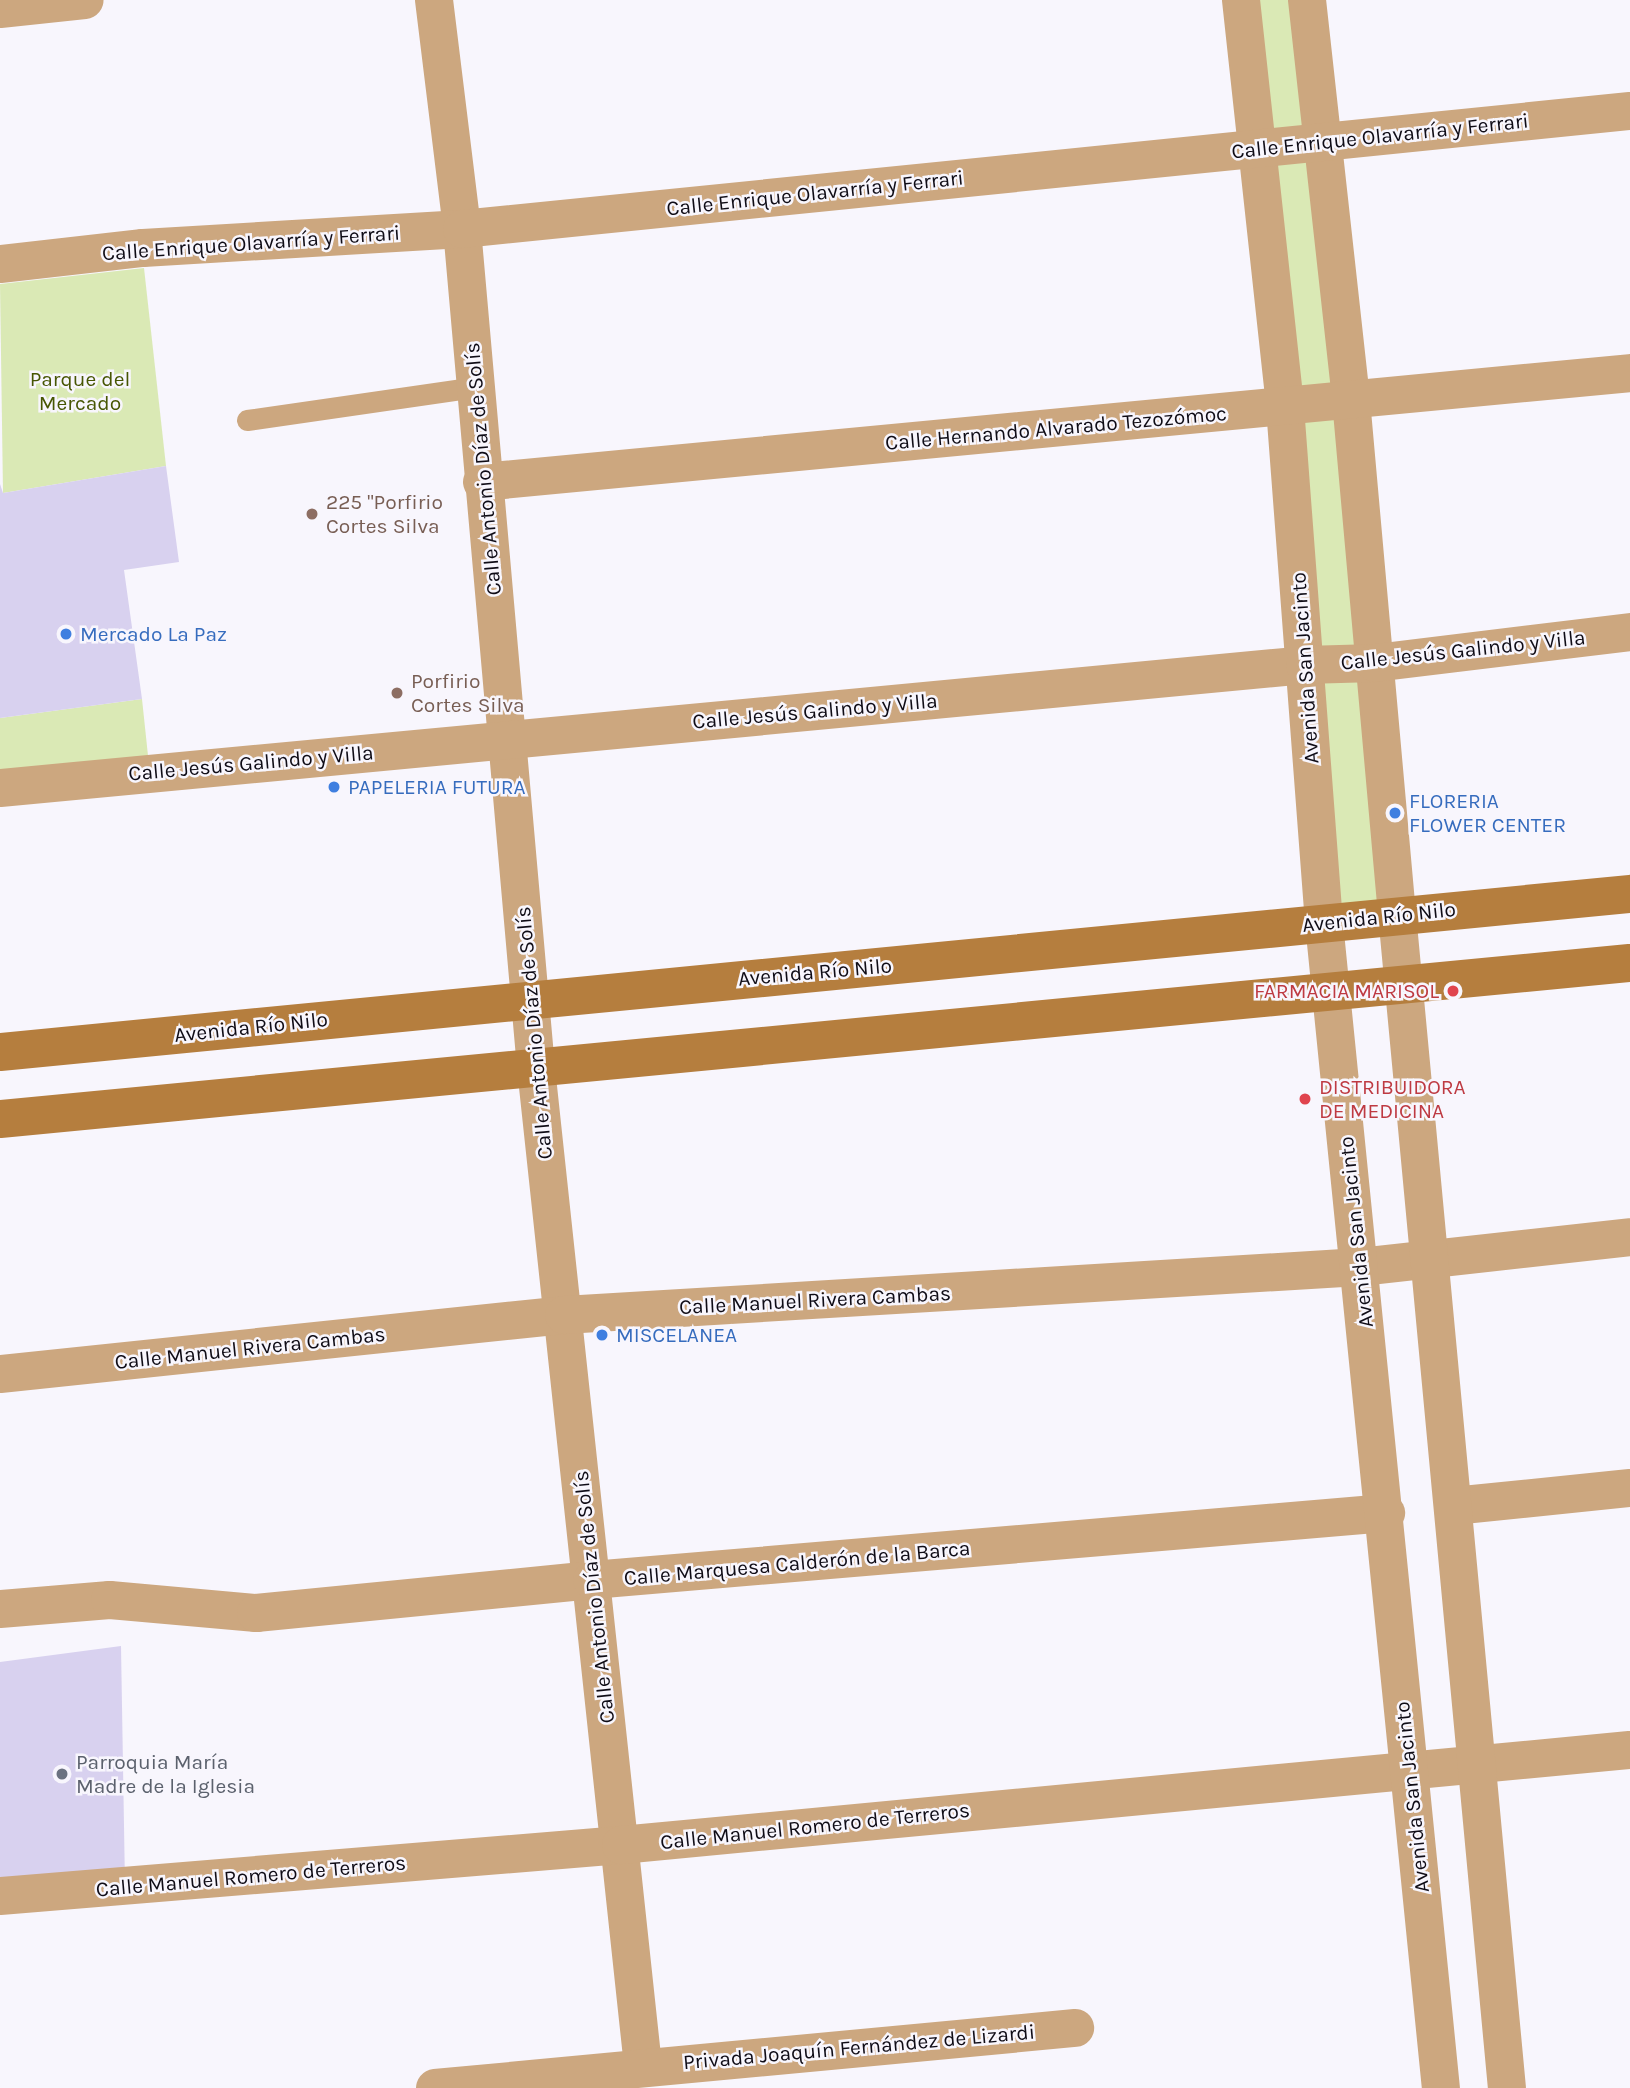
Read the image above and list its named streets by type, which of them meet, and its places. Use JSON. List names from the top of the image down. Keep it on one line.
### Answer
{"streets":{"main road":["Avenida Río Nilo"],"street":["Calle Enrique Olavarría y Ferrari","Calle Hernando Alvarado Tezozómoc","Calle Antonio Díaz de Solís","Calle Jesús Galindo y Villa","Avenida San Jacinto","Calle Manuel Rivera Cambas","Calle Marquesa Calderón de la Barca","Calle Manuel Romero de Terreros","Privada Joaquín Fernández de Lizardi"]},"crossings":[["Calle Enrique Olavarría y Ferrari","Calle Antonio Díaz de Solís"],["Calle Enrique Olavarría y Ferrari","Avenida San Jacinto"],["Calle Hernando Alvarado Tezozómoc","Calle Antonio Díaz de Solís"],["Calle Hernando Alvarado Tezozómoc","Avenida San Jacinto"],["Calle Antonio Díaz de Solís","Calle Jesús Galindo y Villa"],["Calle Antonio Díaz de Solís","Avenida Río Nilo"],["Calle Antonio Díaz de Solís","Calle Manuel Rivera Cambas"],["Calle Antonio Díaz de Solís","Calle Marquesa Calderón de la Barca"],["Calle Antonio Díaz de Solís","Calle Manuel Romero de Terreros"],["Calle Antonio Díaz de Solís","Privada Joaquín Fernández de Lizardi"],["Calle Jesús Galindo y Villa","Avenida San Jacinto"],["Avenida San Jacinto","Avenida Río Nilo"],["Avenida San Jacinto","Calle Manuel Rivera Cambas"],["Avenida San Jacinto","Calle Marquesa Calderón de la Barca"],["Avenida San Jacinto","Calle Manuel Romero de Terreros"]],"parks":["Parque del Mercado"],"places":["225 \"Porfirio Cortes Silva","Mercado La Paz","Porfirio Cortes Silva","PAPELERIA FUTURA","FLORERIA FLOWER CENTER","FARMACIA MARISOL","DISTRIBUIDORA DE MEDICINA","MISCELANEA","Parroquia María Madre de la Iglesia"]}
